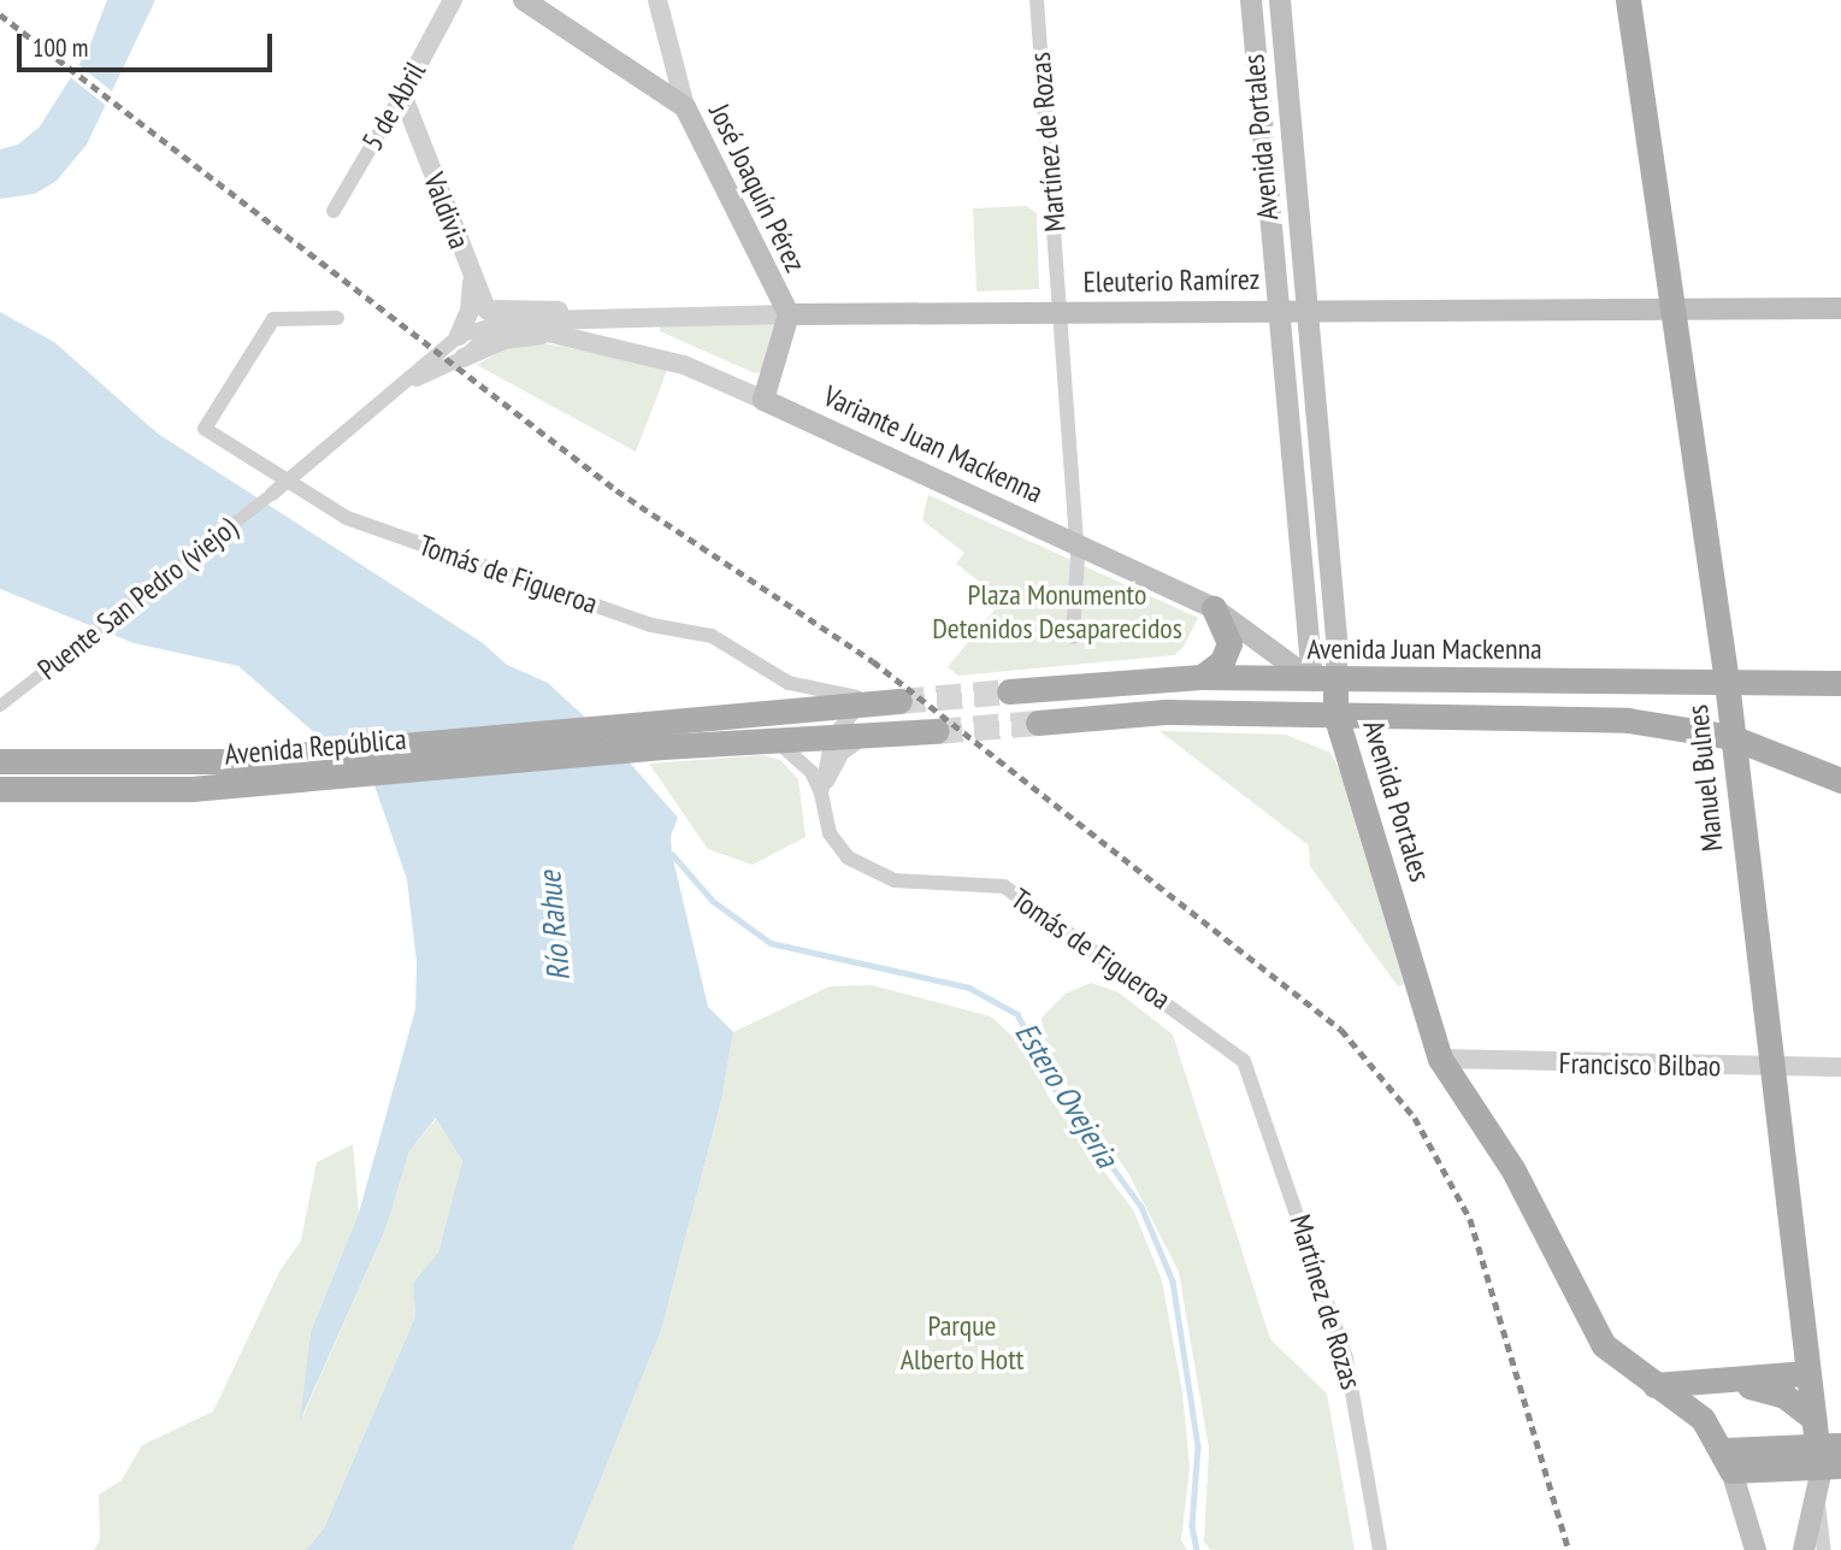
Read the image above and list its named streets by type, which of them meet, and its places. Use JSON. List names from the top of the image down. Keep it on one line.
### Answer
{"streets":{"main road":["Avenida Portales","José Joaquín Pérez","Eleuterio Ramírez","Variante Juan Mackenna","Avenida Juan Mackenna","Avenida República","Manuel Bulnes"],"street":["5 de Abril","Martínez de Rozas","Valdivia","Tomás de Figueroa","Puente San Pedro (viejo)","Francisco Bilbao"]},"crossings":[["5 de Abril","Valdivia"],["Avenida Portales","Eleuterio Ramírez"],["Avenida Portales","Variante Juan Mackenna"],["Avenida Portales","Avenida Juan Mackenna"],["Avenida Portales","Francisco Bilbao"],["Martínez de Rozas","Eleuterio Ramírez"],["Martínez de Rozas","Variante Juan Mackenna"],["Martínez de Rozas","Tomás de Figueroa"],["José Joaquín Pérez","Eleuterio Ramírez"],["José Joaquín Pérez","Variante Juan Mackenna"],["Valdivia","Eleuterio Ramírez"],["Valdivia","Variante Juan Mackenna"],["Eleuterio Ramírez","Variante Juan Mackenna"],["Eleuterio Ramírez","Tomás de Figueroa"],["Eleuterio Ramírez","Puente San Pedro (viejo)"],["Eleuterio Ramírez","Manuel Bulnes"],["Variante Juan Mackenna","Avenida Juan Mackenna"],["Tomás de Figueroa","Avenida República"],["Avenida Juan Mackenna","Manuel Bulnes"],["Manuel Bulnes","Francisco Bilbao"]],"water":["Río Rahue","Estero Ovejeria"],"parks":["Plaza Monumento Detenidos Desaparecidos","Parque Alberto Hott"],"scale_bar":"100 m"}
